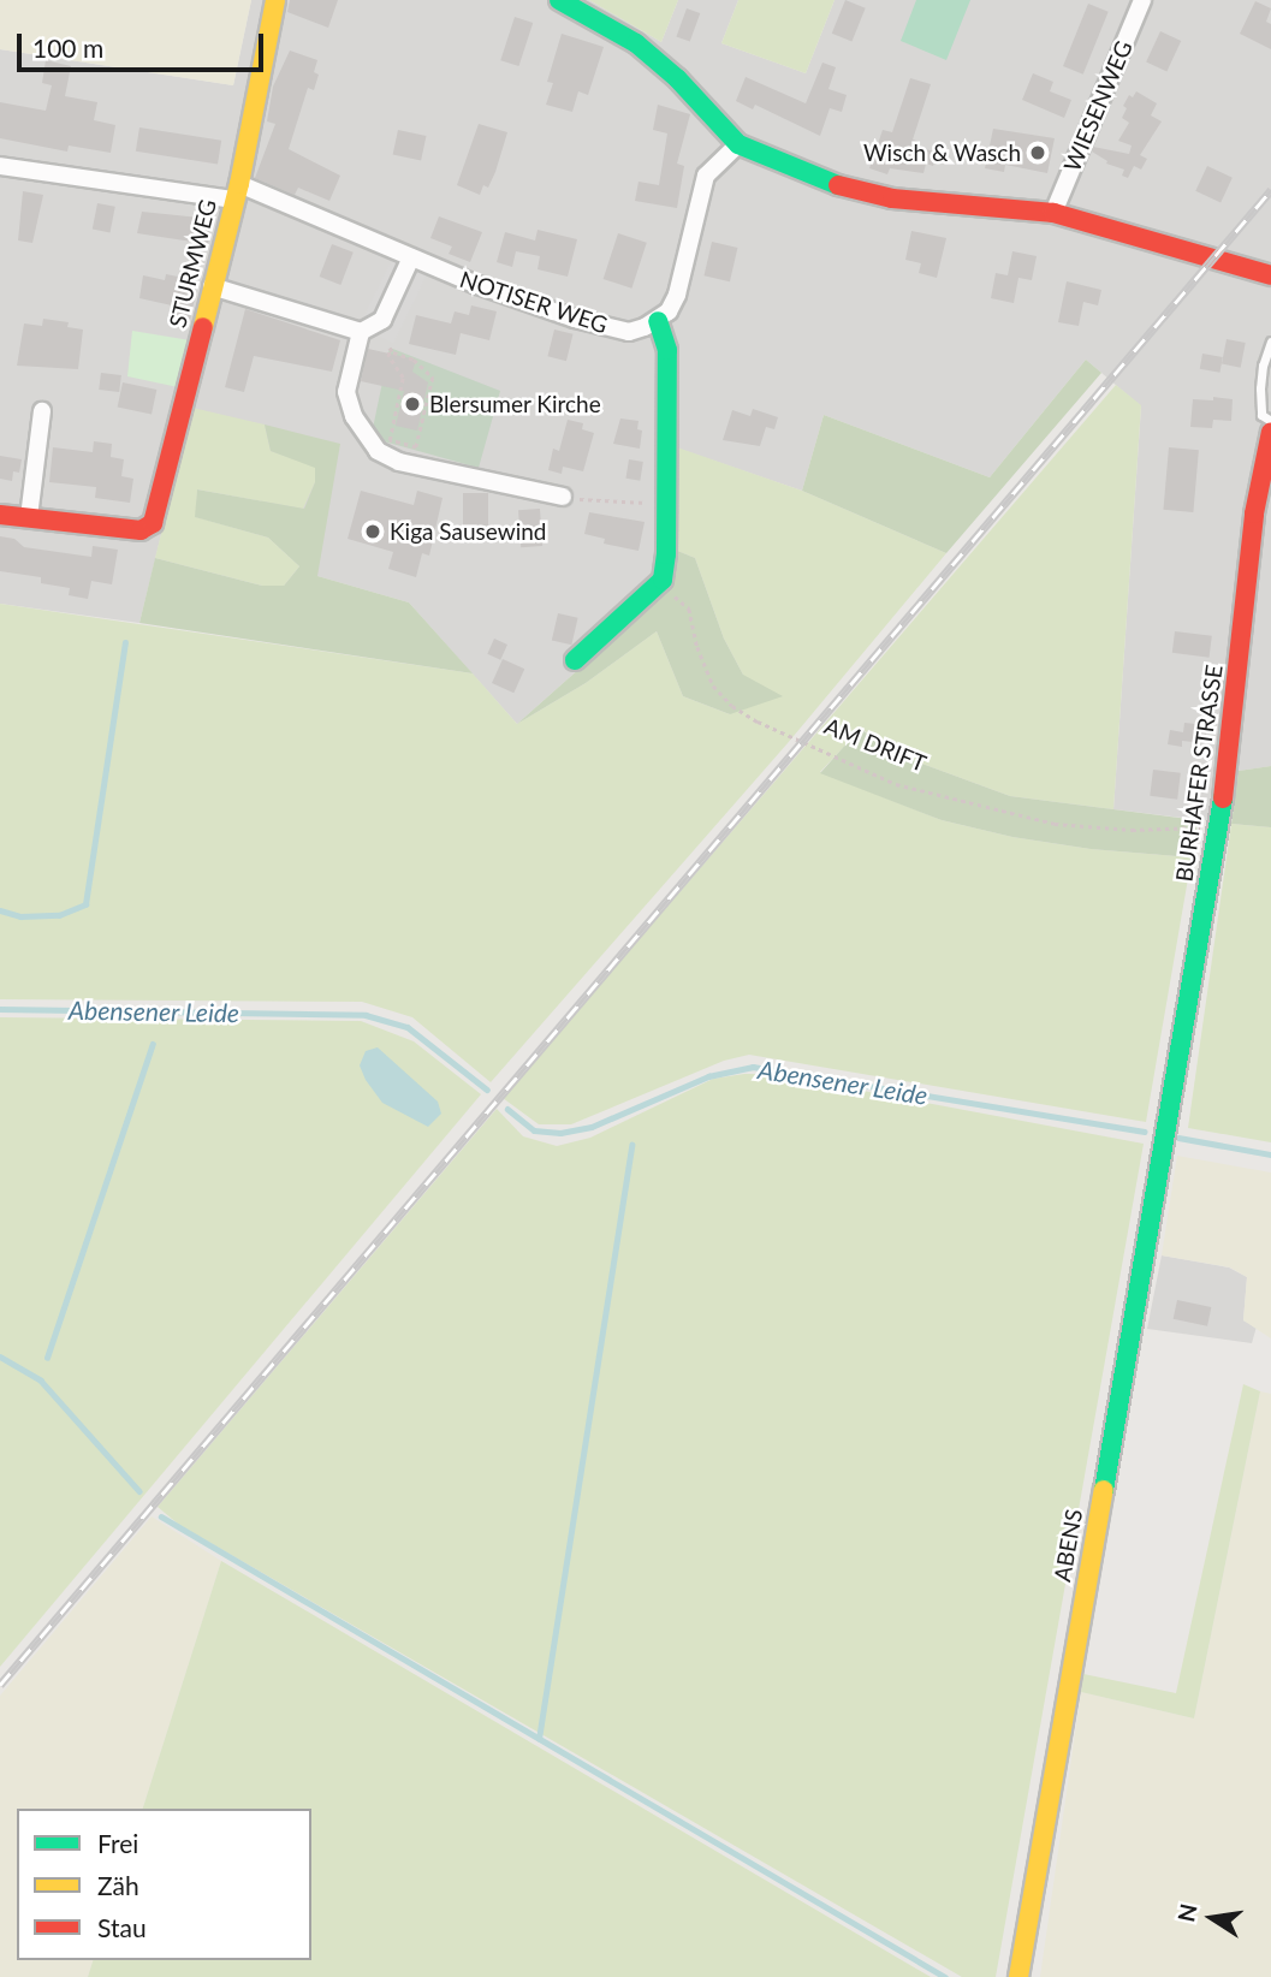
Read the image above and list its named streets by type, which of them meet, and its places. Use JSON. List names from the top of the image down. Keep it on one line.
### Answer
{"streets":{"street":["WIESENWEG","STURMWEG","NOTISER WEG","BURHAFER STRASSE","ABENS"],"path":["AM DRIFT"]},"crossings":[["STURMWEG","NOTISER WEG"],["BURHAFER STRASSE","ABENS"]],"water":["Abensener Leide"],"places":["Wisch & Wasch","Blersumer Kirche","Kiga Sausewind"],"legend":["Frei","Zäh","Stau"],"scale_bar":"100 m","north":"left"}
